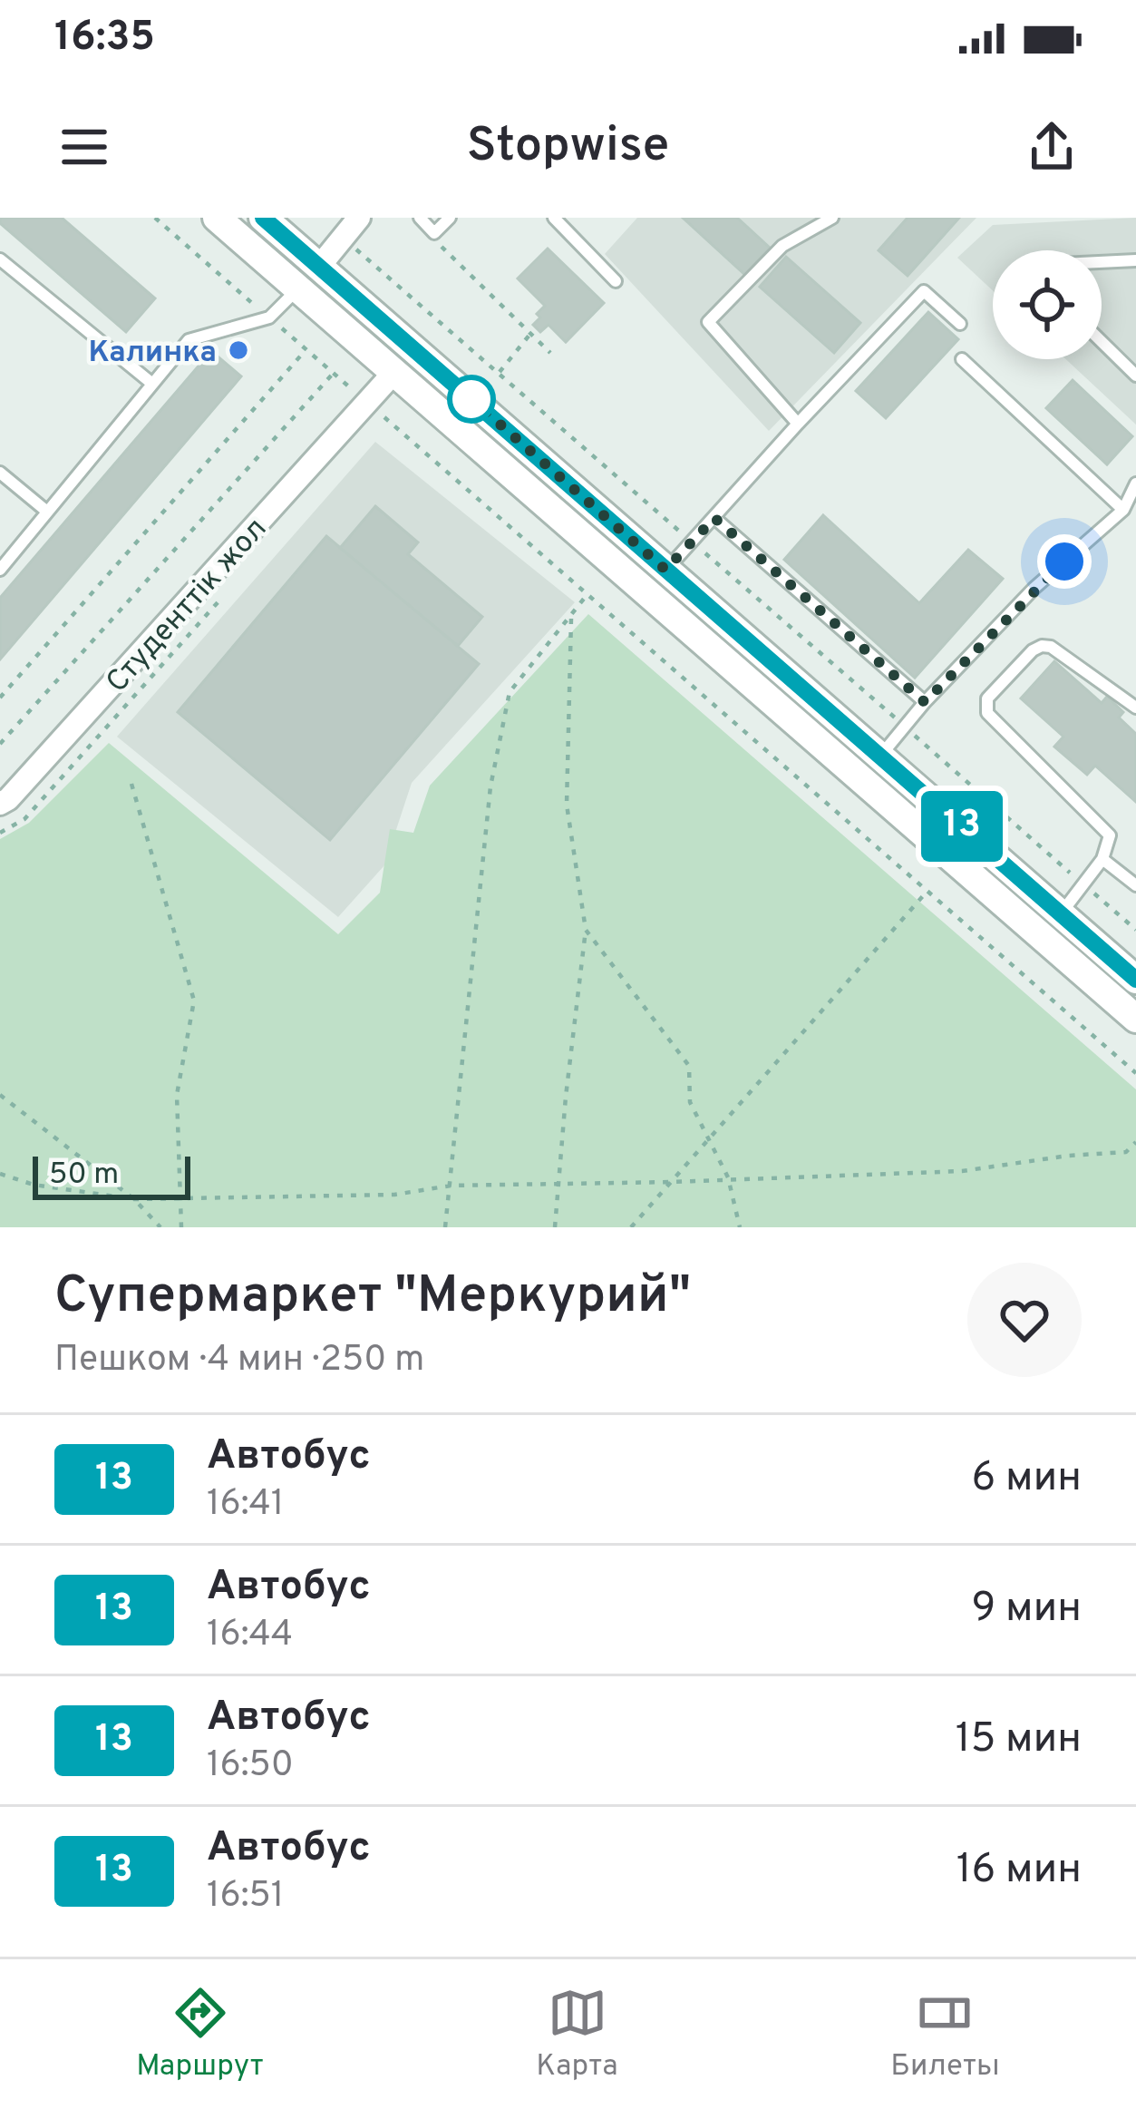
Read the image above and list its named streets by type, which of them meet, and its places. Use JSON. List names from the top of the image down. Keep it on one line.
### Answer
{"streets":{"street":["Студенттік жол"]},"places":["Калинка"],"lines":["bus line 13"],"scale_bar":"50 m","page":{"status":"16:35","header":"Stopwise","on_map":"13","scale":"50 m","heading":["Супермаркет \"Меркурий\"","Пешком · 4 мин · 250 m"],"list":[{"mark":"13","name":"Автобус","note":"16:41","value":"6 мин"},{"mark":"13","name":"Автобус","note":"16:44","value":"9 мин"},{"mark":"13","name":"Автобус","note":"16:50","value":"15 мин"},{"mark":"13","name":"Автобус","note":"16:51","value":"16 мин"}],"tabs":["Маршрут","Карта","Билеты"]}}
